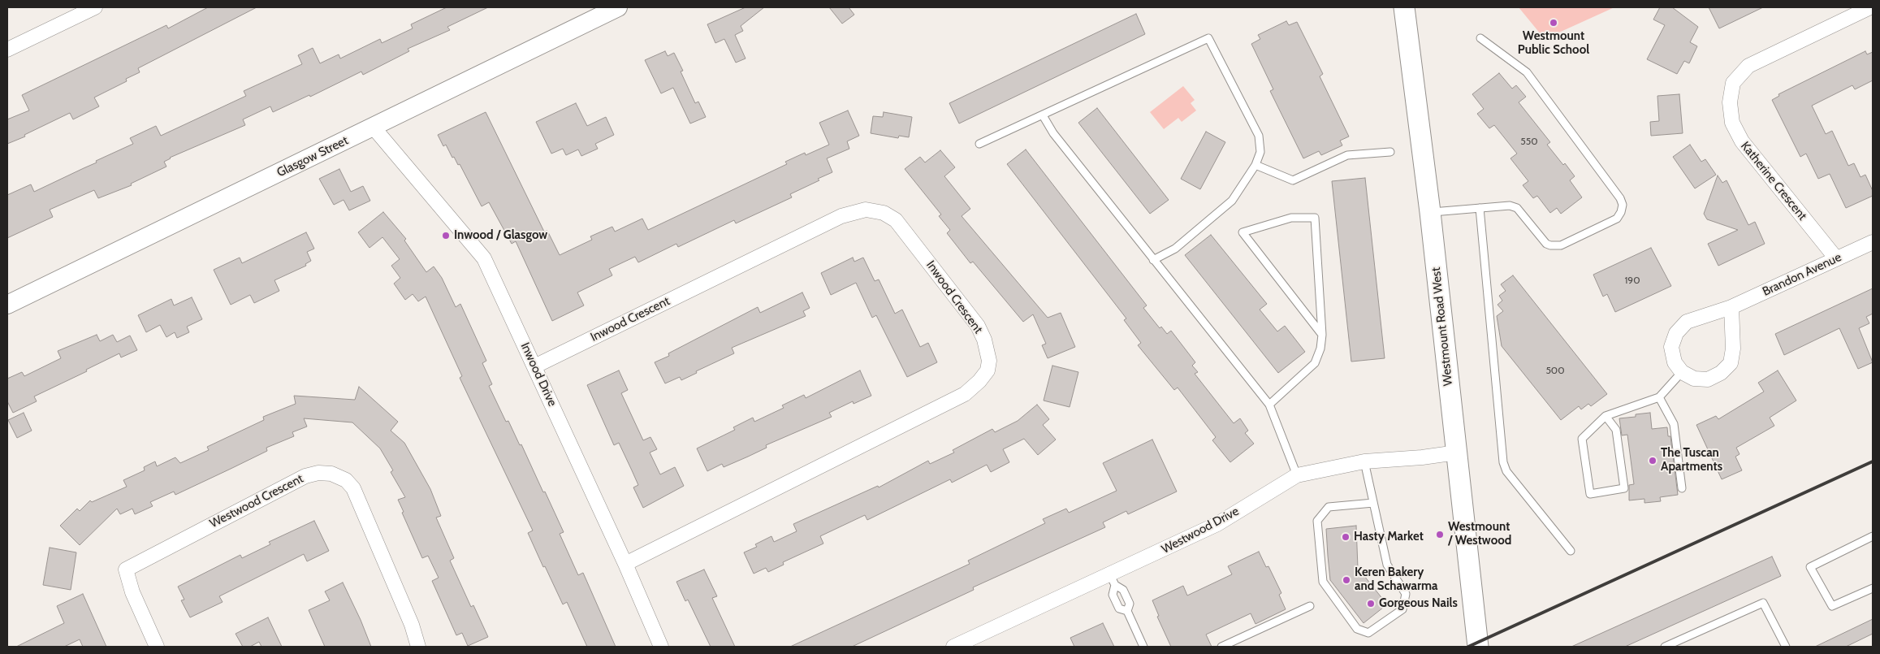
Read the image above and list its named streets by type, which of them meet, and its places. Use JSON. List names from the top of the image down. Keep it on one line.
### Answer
{"streets":{"main road":["Westmount Road West"],"street":["Glasgow Street","Katherine Crescent","Brandon Avenue","Inwood Crescent","Inwood Drive","Westwood Crescent","Westwood Drive"]},"crossings":[["Glasgow Street","Inwood Drive"],["Katherine Crescent","Brandon Avenue"],["Inwood Crescent","Inwood Drive"],["Westmount Road West","Westwood Drive"]],"places":["Westmount Public School","Inwood / Glasgow","The Tuscan Apartments","Westmount / Westwood","Hasty Market","Keren Bakery and Schawarma","Gorgeous Nails"],"house_numbers":["550","190","500"]}
